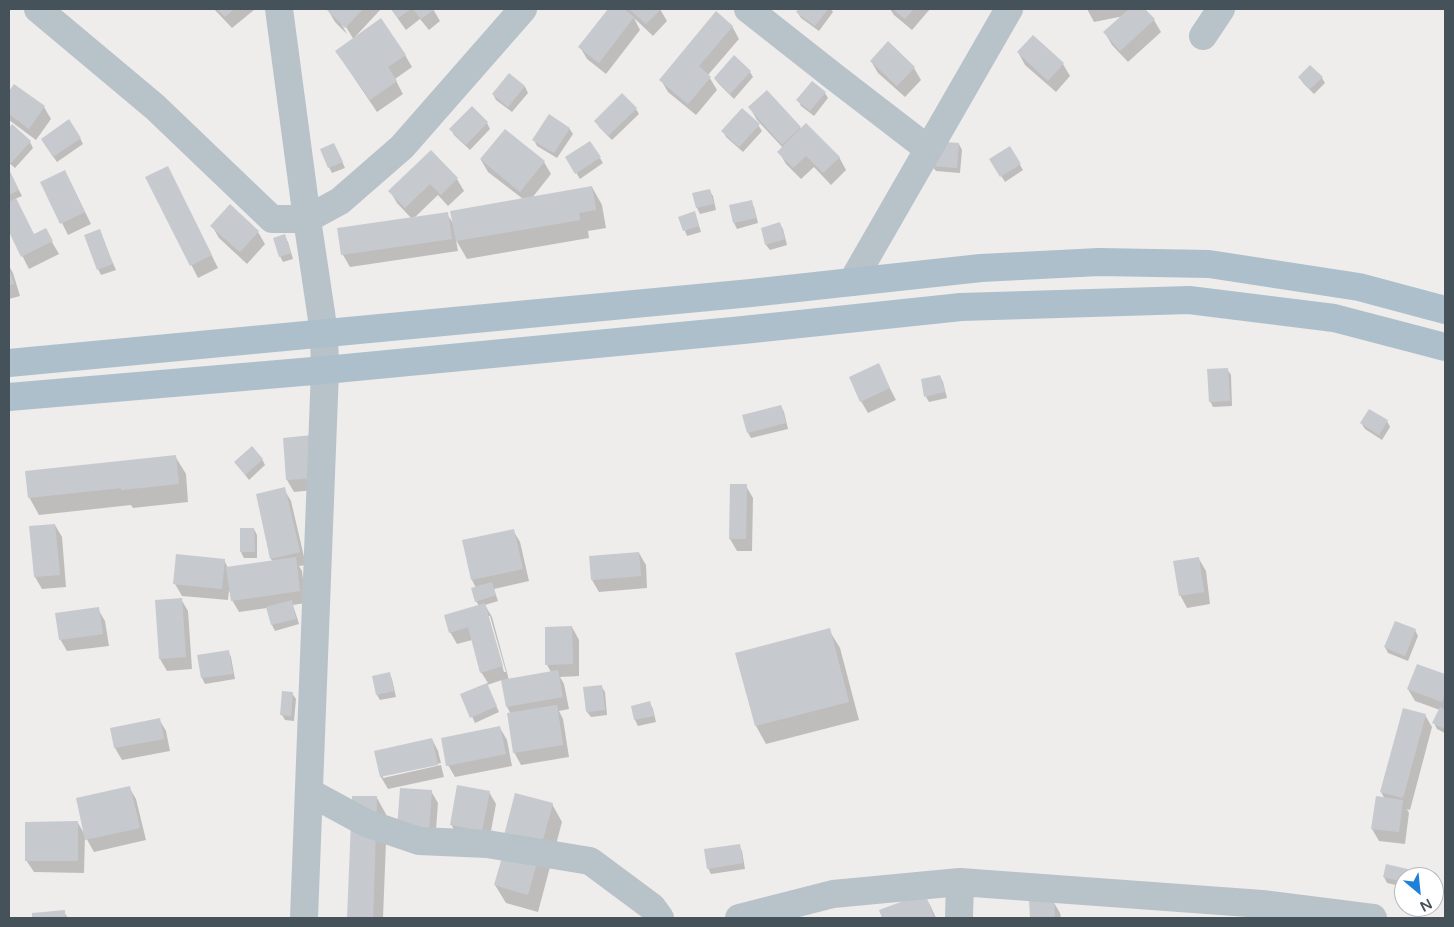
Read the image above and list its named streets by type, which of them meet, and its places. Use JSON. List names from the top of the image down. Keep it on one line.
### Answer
{"north":"bottom right"}
